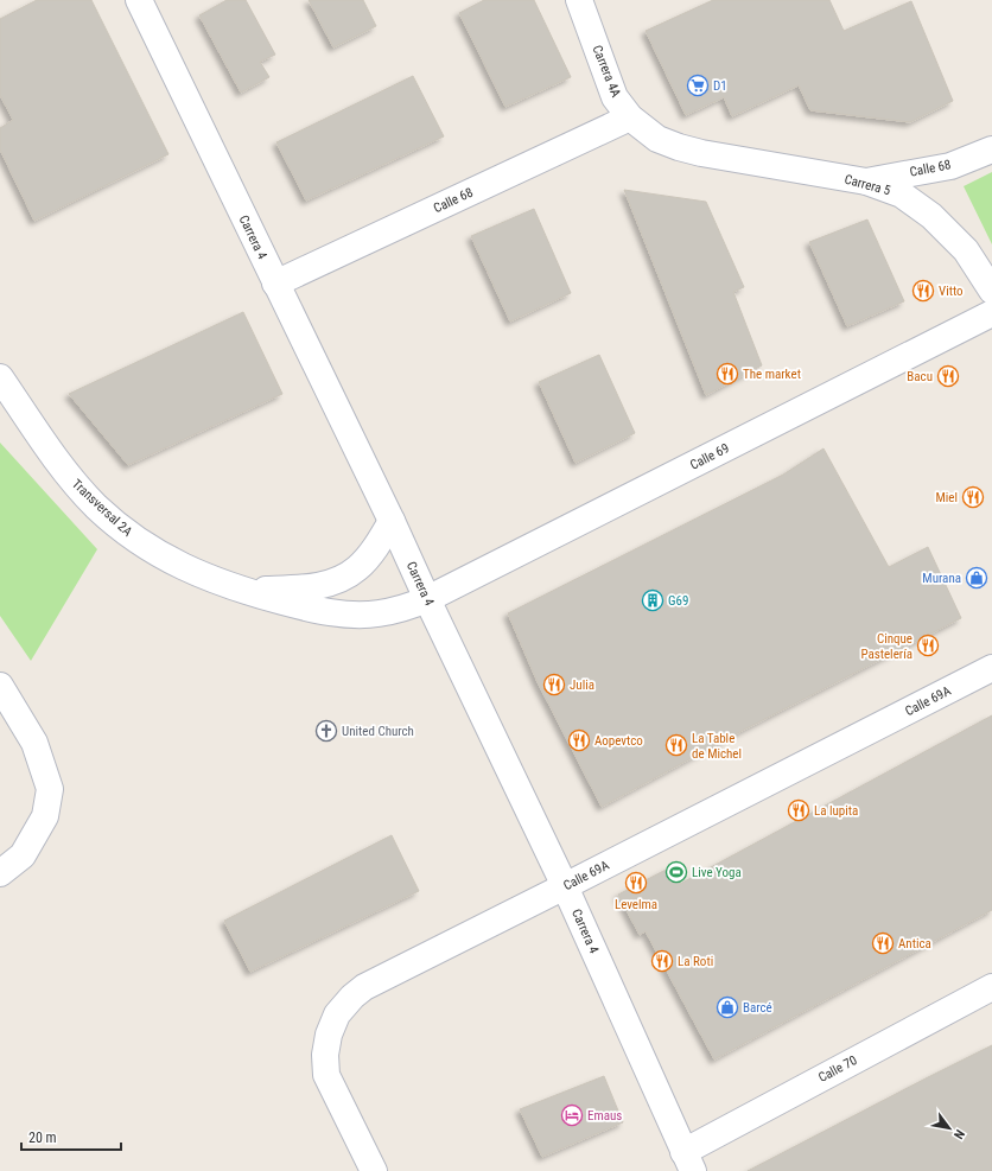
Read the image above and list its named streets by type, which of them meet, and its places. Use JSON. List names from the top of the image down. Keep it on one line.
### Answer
{"streets":{"street":["Carrera 4A","Calle 68","Carrera 5","Carrera 4","Calle 69","Transversal 2A","Calle 69A","Calle 70"]},"crossings":[["Carrera 4A","Calle 68"],["Carrera 4A","Carrera 5"],["Calle 68","Carrera 5"],["Calle 68","Carrera 4"],["Carrera 4","Calle 69"],["Carrera 4","Transversal 2A"],["Carrera 4","Calle 69A"],["Carrera 4","Calle 70"],["Calle 69","Transversal 2A"]],"places":{"supermarket":["D1"],"restaurant":["Vitto","The market","Bacu","Miel","Cinque Pastelería","Julia","Aopevtco","La Table de Michel","La lupita","Levelma","Antica","La Roti"],"shop":["Murana","Barcé"],"building":["G69"],"church":["United Church"],"sports":["Live Yoga"],"hotel":["Emaus"]},"scale_bar":"20 m","north":"bottom right"}
